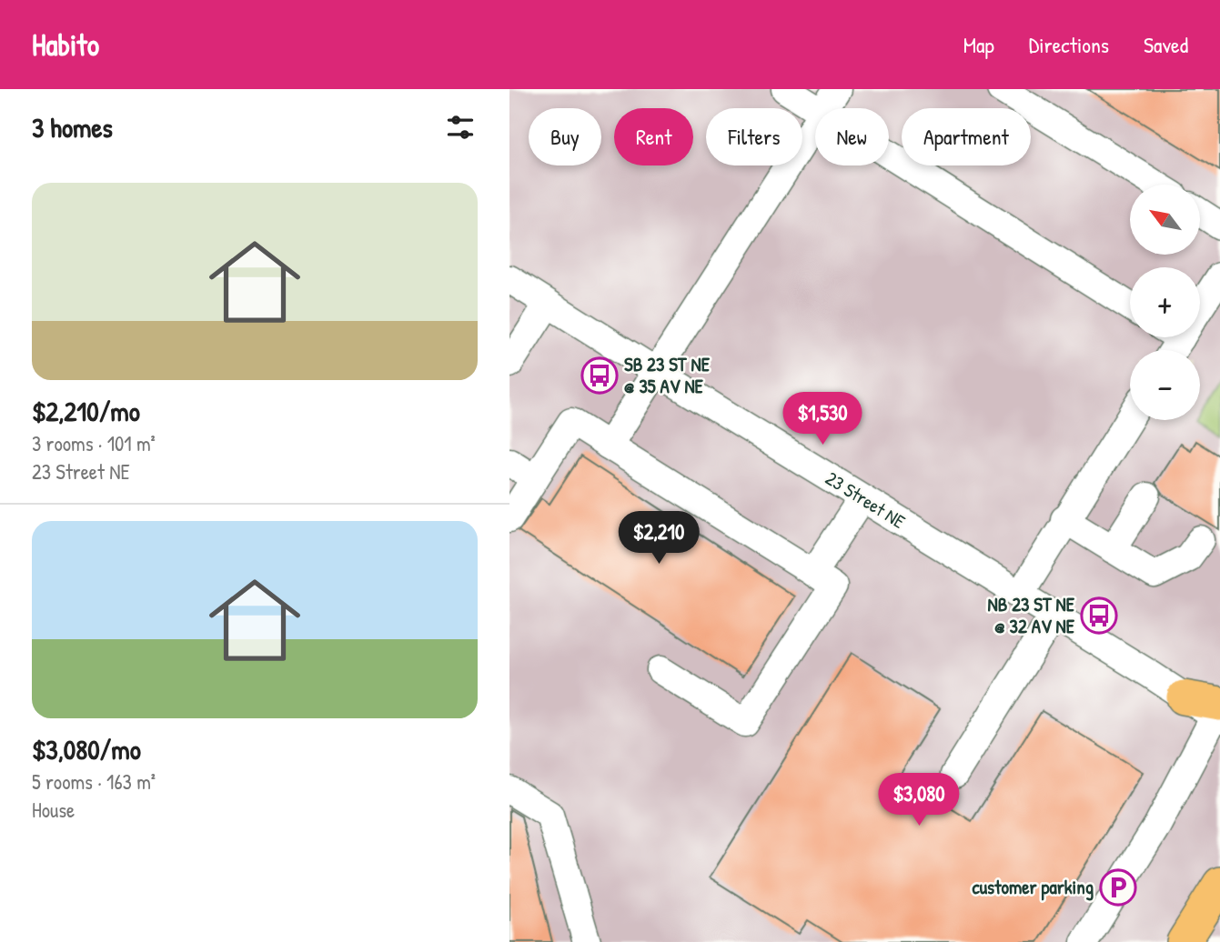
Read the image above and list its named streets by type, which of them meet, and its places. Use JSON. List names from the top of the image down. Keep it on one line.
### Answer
{"streets":{"street":["23 Street NE"]},"places":{"bus stop":["SB 23 ST NE @ 35 AV NE","NB 23 ST NE @ 32 AV NE"],"parking":["customer parking"]},"north":"top left","page":{"header":"Habito","nav":["Map","Directions","Saved"],"heading":"3 homes","chip":["Buy","Rent","Filters","New","Apartment"],"list":[{"name":"$2,210/mo","note":"3 rooms · 101 m² · 23 Street NE"},{"name":"$3,080/mo","note":"5 rooms · 163 m² · House"}],"map_buttons":["+","−"],"price":["$1,530","$2,210","$3,080"]}}
